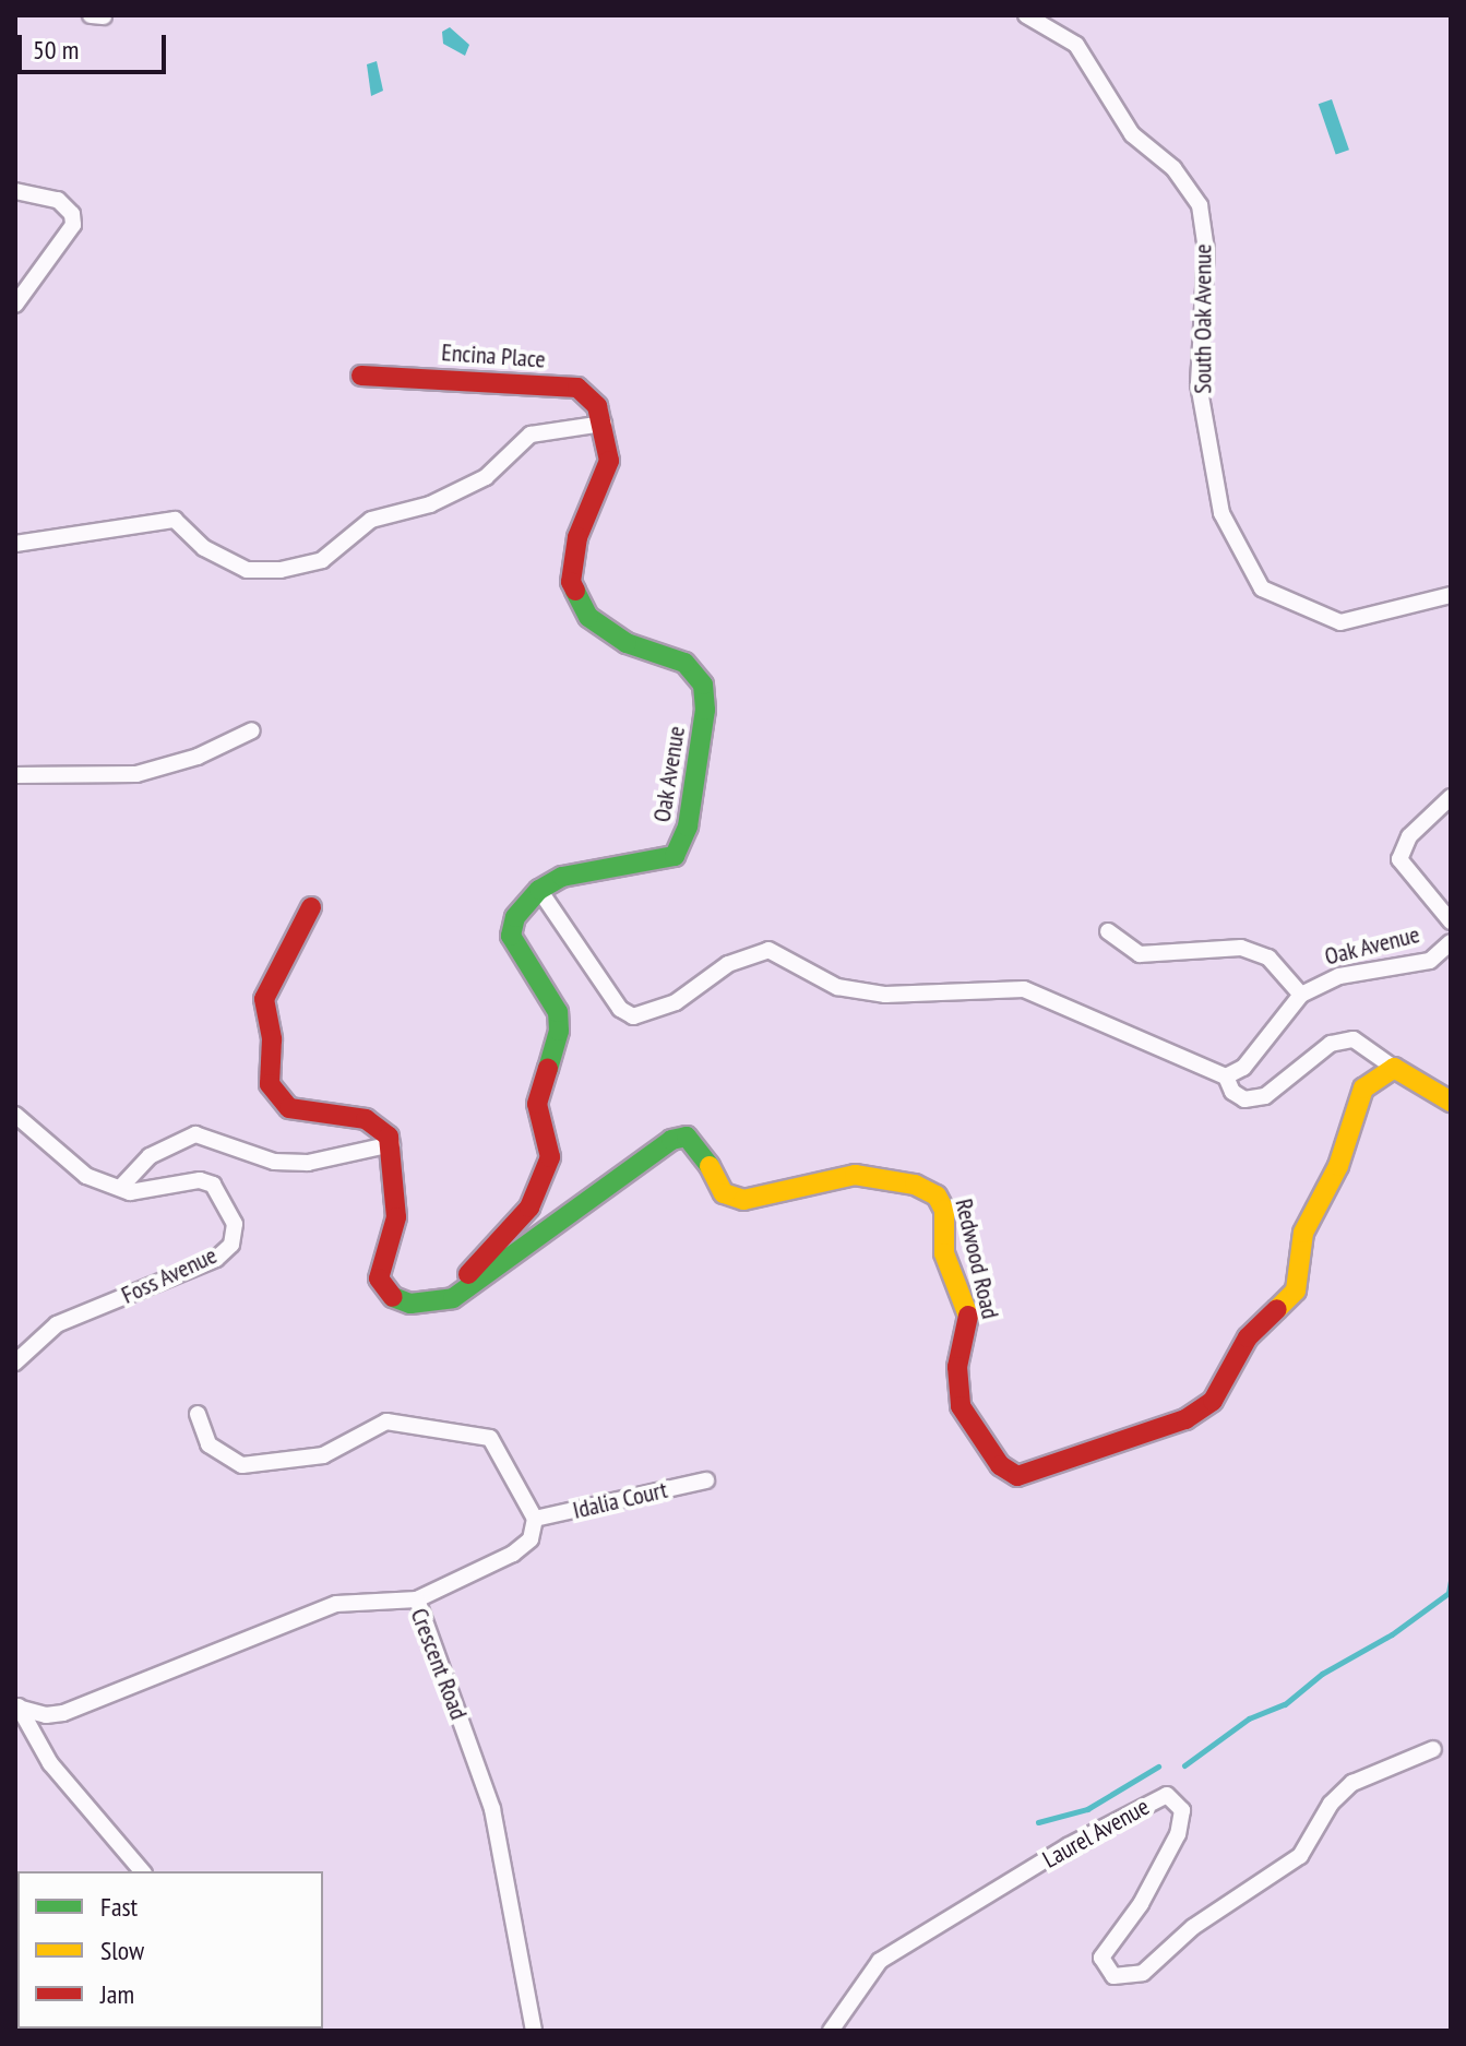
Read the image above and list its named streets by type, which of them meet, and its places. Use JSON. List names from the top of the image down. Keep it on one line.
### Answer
{"streets":{"street":["South Oak Avenue","Encina Place","Oak Avenue","Redwood Road","Foss Avenue","Idalia Court","Crescent Road","Laurel Avenue"]},"crossings":[["Encina Place","Oak Avenue"]],"legend":["Fast","Slow","Jam"],"scale_bar":"50 m"}
